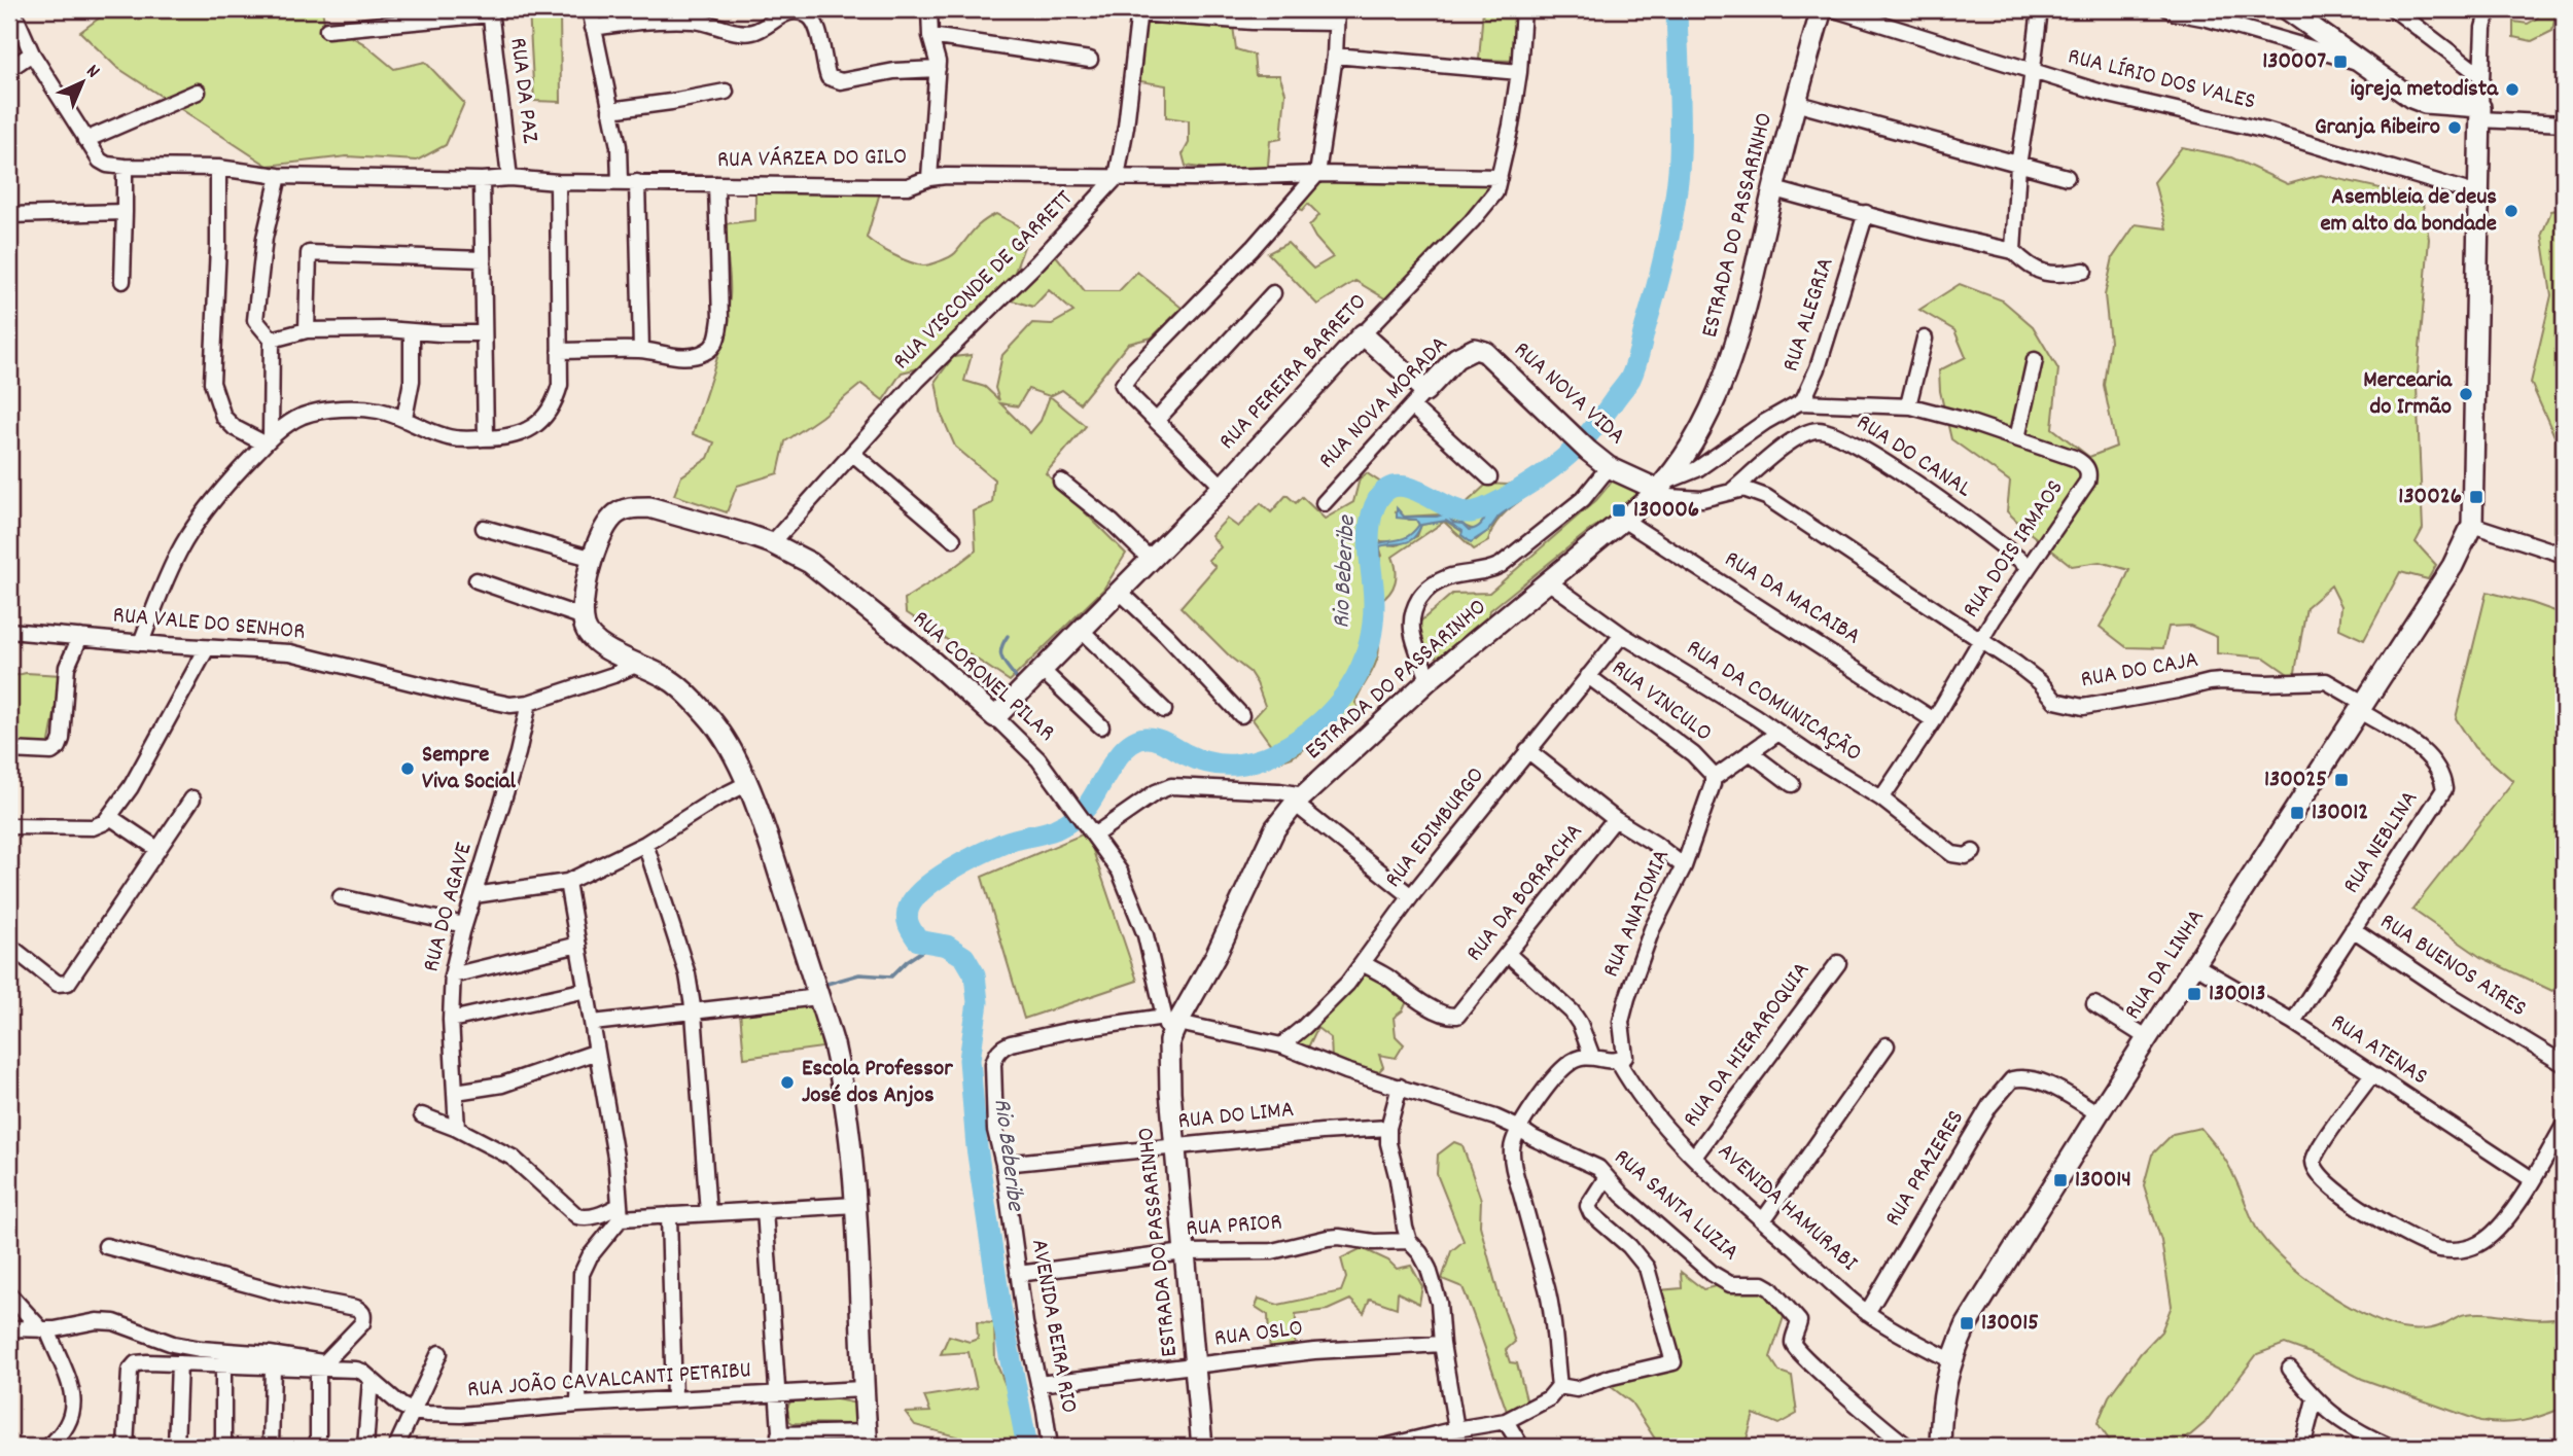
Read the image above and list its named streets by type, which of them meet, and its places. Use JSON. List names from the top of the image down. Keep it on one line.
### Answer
{"streets":{"street":["RUA LÍRIO DOS VALES","RUA DA PAZ","RUA VÁRZEA DO GILO","ESTRADA DO PASSARINHO","RUA VISCONDE DE GARRETT","RUA ALEGRIA","RUA PEREIRA BARRETO","RUA NOVA VIDA","RUA NOVA MORADA","RUA DO CANAL","RUA DOIS IRMAOS","RUA DA MACAIBA","RUA VALE DO SENHOR","RUA DO CAJA","RUA CORONEL PILAR","RUA VINCULO","RUA DA COMUNICAÇÃO","RUA EDIMBURGO","RUA NEBLINA","RUA DA BORRACHA","RUA DO AGAVE","RUA ANATOMIA","RUA DA LINHA","RUA BUENOS AIRES","RUA DA HIERAROQUIA","RUA ATENAS","RUA DO LIMA","RUA PRAZERES","RUA SANTA LUZIA","AVENIDA HAMURABI","RUA PRIOR","AVENIDA BEIRA RIO","RUA OSLO","RUA JOÃO CAVALCANTI PETRIBU"]},"crossings":[["RUA LÍRIO DOS VALES","RUA DA LINHA"],["RUA DA PAZ","RUA VÁRZEA DO GILO"],["RUA VÁRZEA DO GILO","RUA VISCONDE DE GARRETT"],["RUA VÁRZEA DO GILO","RUA PEREIRA BARRETO"],["ESTRADA DO PASSARINHO","RUA ALEGRIA"],["ESTRADA DO PASSARINHO","RUA NOVA VIDA"],["ESTRADA DO PASSARINHO","RUA DA MACAIBA"],["ESTRADA DO PASSARINHO","RUA CORONEL PILAR"],["ESTRADA DO PASSARINHO","RUA DA COMUNICAÇÃO"],["ESTRADA DO PASSARINHO","RUA DO LIMA"],["ESTRADA DO PASSARINHO","RUA SANTA LUZIA"],["ESTRADA DO PASSARINHO","RUA PRIOR"],["ESTRADA DO PASSARINHO","RUA OSLO"],["RUA VISCONDE DE GARRETT","RUA CORONEL PILAR"],["RUA ALEGRIA","RUA NOVA VIDA"],["RUA ALEGRIA","RUA DOIS IRMAOS"],["RUA PEREIRA BARRETO","RUA CORONEL PILAR"],["RUA NOVA VIDA","RUA NOVA MORADA"],["RUA DO CANAL","RUA DOIS IRMAOS"],["RUA DO CANAL","RUA DO CAJA"],["RUA DOIS IRMAOS","RUA DA MACAIBA"],["RUA DOIS IRMAOS","RUA DO CAJA"],["RUA DOIS IRMAOS","RUA DA COMUNICAÇÃO"],["RUA VALE DO SENHOR","RUA DO AGAVE"],["RUA DO CAJA","RUA NEBLINA"],["RUA DO CAJA","RUA DA LINHA"],["RUA CORONEL PILAR","RUA SANTA LUZIA"],["RUA VINCULO","RUA EDIMBURGO"],["RUA VINCULO","RUA ANATOMIA"],["RUA DA COMUNICAÇÃO","RUA EDIMBURGO"],["RUA EDIMBURGO","RUA DA BORRACHA"],["RUA EDIMBURGO","RUA SANTA LUZIA"],["RUA NEBLINA","RUA DA LINHA"],["RUA NEBLINA","RUA BUENOS AIRES"],["RUA NEBLINA","RUA ATENAS"],["RUA ANATOMIA","AVENIDA HAMURABI"],["RUA DA LINHA","RUA ATENAS"],["RUA DA LINHA","RUA PRAZERES"],["RUA DA LINHA","AVENIDA HAMURABI"],["RUA DA HIERAROQUIA","AVENIDA HAMURABI"],["RUA DO LIMA","AVENIDA BEIRA RIO"],["RUA PRAZERES","AVENIDA HAMURABI"],["RUA SANTA LUZIA","AVENIDA BEIRA RIO"],["RUA PRIOR","AVENIDA BEIRA RIO"],["AVENIDA BEIRA RIO","RUA OSLO"]],"water":["Rio Beberibe"],"places":{"transit":["130007","130026","130006","130025","130012","130013","130014","130015"],"other":["igreja metodista","Granja Ribeiro","Asembleia de deus em alto da bondade","Mercearia do Irmão","Sempre Viva Social","Escola Professor José dos Anjos"]},"north":"top right"}
